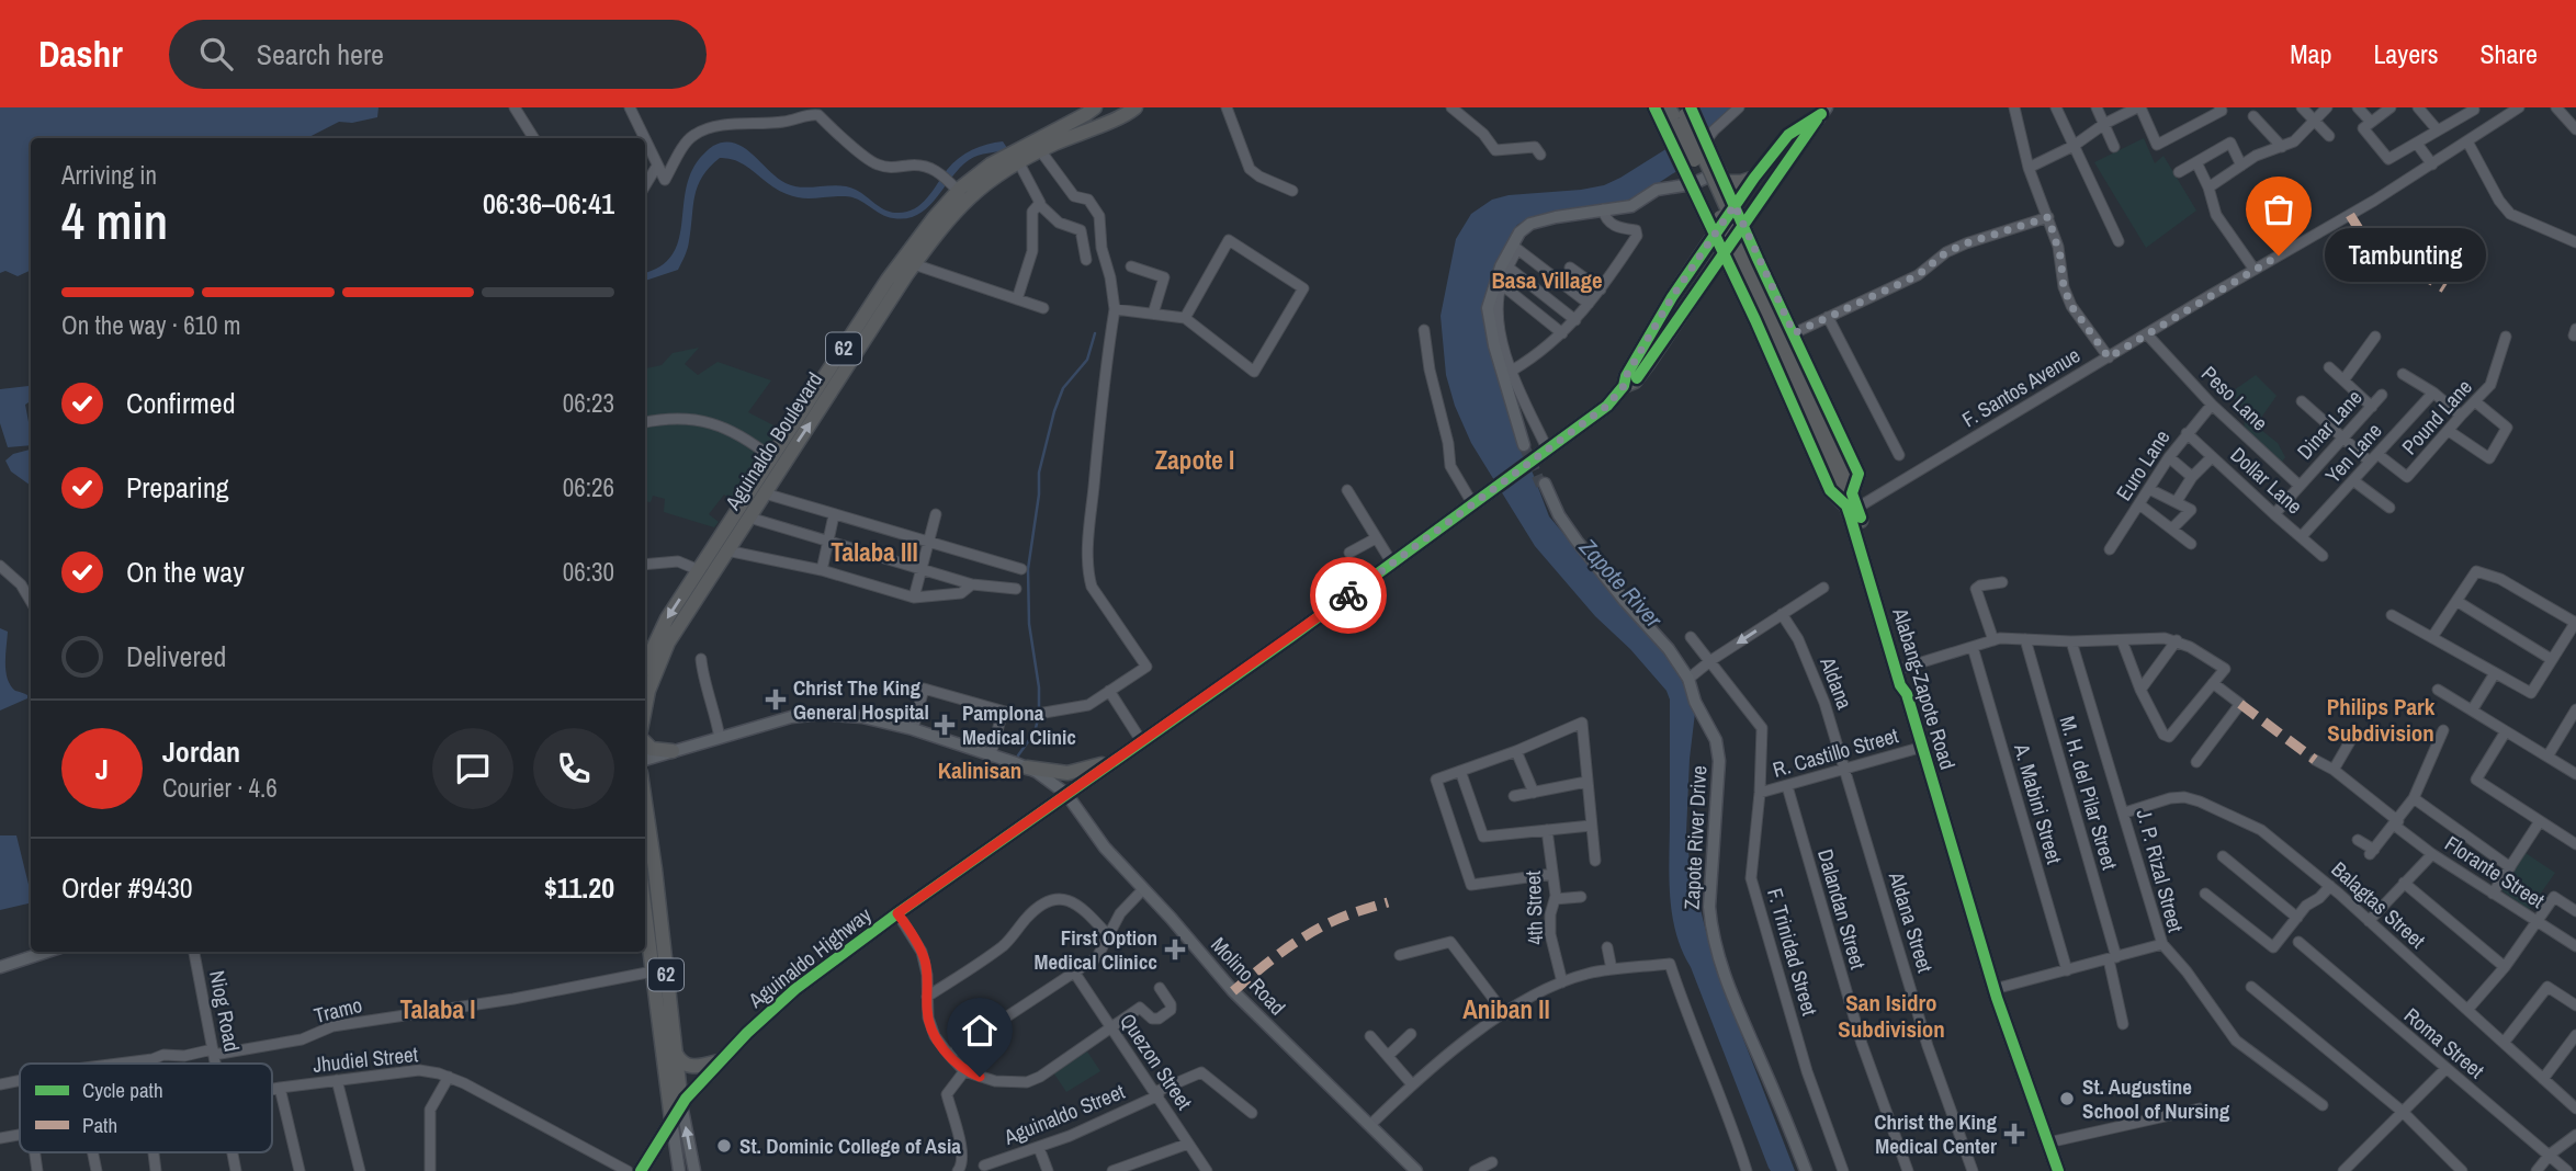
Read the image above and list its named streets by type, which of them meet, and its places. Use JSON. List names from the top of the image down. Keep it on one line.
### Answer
{"streets":{"highway":["62","Aguinaldo Boulevard","Alabang-Zapote Road","Aguinaldo Highway"],"main road":["Zapote River Drive","Molino Road"],"street":["F. Santos Avenue","Peso Lane","Pound Lane","Dinar Lane","Yen Lane","Euro Lane","Dollar Lane","Aldana","R. Castillo Street","M. H. del Pilar Street","A. Mabini Street","J. P. Rizal Street","Florante Street","Balagtas Street","4th Street","Dalandan Street","Aldana Street","F. Trinidad Street","Tramo","Niog Road","Roma Street","Jhudiel Street","Quezon Street","Aguinaldo Street"]},"crossings":[["62","Aguinaldo Highway"],["62","Tramo"],["F. Santos Avenue","Peso Lane"],["F. Santos Avenue","Alabang-Zapote Road"],["Peso Lane","Dinar Lane"],["Peso Lane","Euro Lane"],["Pound Lane","Yen Lane"],["Dinar Lane","Dollar Lane"],["Yen Lane","Dollar Lane"],["Euro Lane","Dollar Lane"],["Aldana","R. Castillo Street"],["Aldana","Aldana Street"],["Alabang-Zapote Road","R. Castillo Street"],["Alabang-Zapote Road","J. P. Rizal Street"],["Alabang-Zapote Road","Aguinaldo Highway"],["R. Castillo Street","Dalandan Street"],["R. Castillo Street","Aldana Street"],["R. Castillo Street","F. Trinidad Street"],["M. H. del Pilar Street","J. P. Rizal Street"],["A. Mabini Street","J. P. Rizal Street"],["J. P. Rizal Street","Balagtas Street"],["Aguinaldo Highway","Molino Road"],["Tramo","Niog Road"],["Quezon Street","Aguinaldo Street"]],"districts":["Basa Village","Zapote I","Talaba III","Philips Park Subdivision","Kalinisan","San Isidro Subdivision","Talaba I","Aniban II"],"water":["Zapote River"],"places":{"other":["Tambunting","St. Augustine School of Nursing","St. Dominic College of Asia"],"health":["Christ The King General Hospital","Pamplona Medical Clinic","First Option Medical Clinicc","Christ the King Medical Center"]},"legend":["Cycle path","Path"],"page":{"header":"Dashr","search":"Search here","nav":["Map","Layers","Share"],"heading":["4 min","Arriving in","06:36–06:41"],"panel":["Jordan","Courier · 4.6","Order #9430","$11.20"],"bubble":"Tambunting","bar":"On the way · 610 m","list":[["Confirmed","06:23"],["Preparing","06:26"],["On the way","06:30"],"Delivered"],"round":"J"}}
